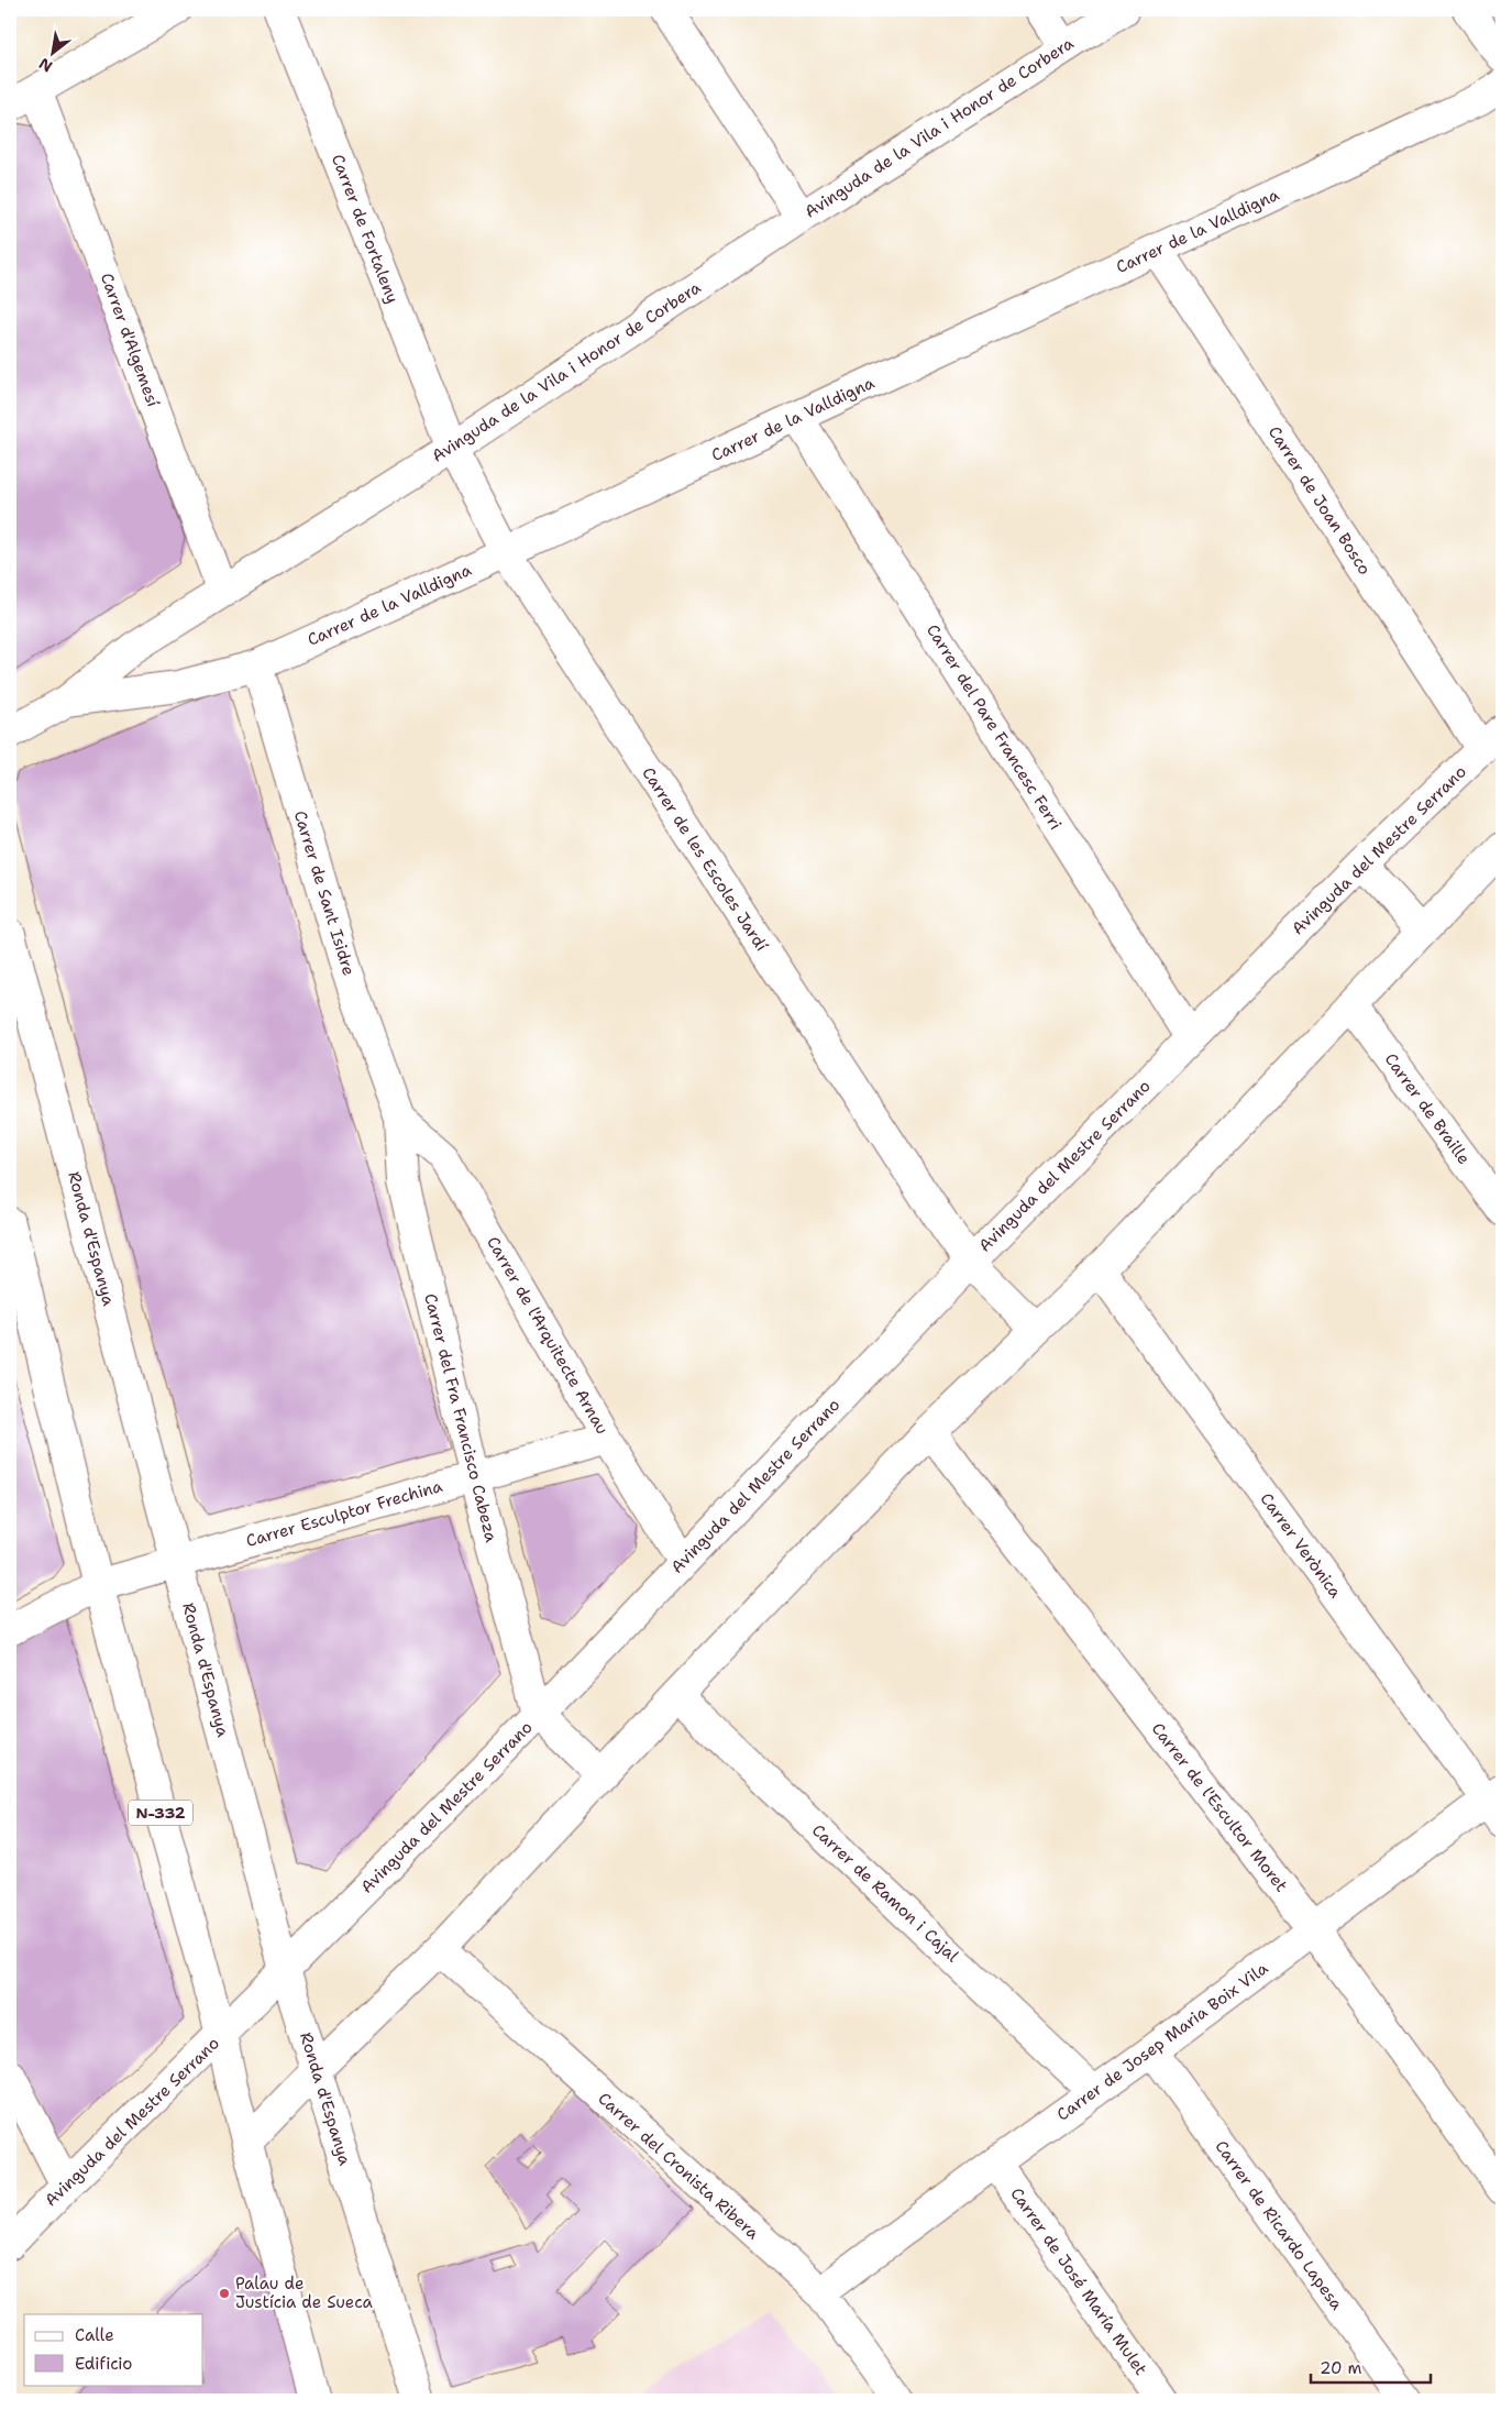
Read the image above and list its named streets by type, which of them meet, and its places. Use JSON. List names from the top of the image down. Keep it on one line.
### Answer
{"streets":{"main road":["Avinguda de la Vila i Honor de Corbera","Carrer de Fortaleny","Carrer de la Valldigna","Carrer d'Algemesí","Carrer de Joan Bosco","Carrer del Pare Francesc Ferri","Avinguda del Mestre Serrano","Carrer de les Escoles Jardí","Carrer de Sant Isidre","Carrer de Braille","Ronda d'Espanya","Carrer de l'Arquitecte Arnau","Carrer del Fra Francisco Cabeza","Carrer Esculptor Frechina","Carrer Verònica","Carrer de l'Escultor Moret","N-332","Carrer de Ramon i Cajal","Carrer de Josep Maria Boix Vila","Carrer del Cronista Ribera","Carrer de Ricardo Lapesa","Carrer de José María Mulet"]},"crossings":[["Avinguda de la Vila i Honor de Corbera","Carrer de Fortaleny"],["Avinguda de la Vila i Honor de Corbera","Carrer de la Valldigna"],["Avinguda de la Vila i Honor de Corbera","Carrer d'Algemesí"],["Avinguda de la Vila i Honor de Corbera","Carrer de les Escoles Jardí"],["Carrer de Fortaleny","Carrer de les Escoles Jardí"],["Carrer de la Valldigna","Carrer de Joan Bosco"],["Carrer de la Valldigna","Carrer del Pare Francesc Ferri"],["Carrer de la Valldigna","Carrer de les Escoles Jardí"],["Carrer de la Valldigna","Carrer de Sant Isidre"],["Carrer de Joan Bosco","Avinguda del Mestre Serrano"],["Carrer del Pare Francesc Ferri","Avinguda del Mestre Serrano"],["Avinguda del Mestre Serrano","Carrer de les Escoles Jardí"],["Avinguda del Mestre Serrano","Ronda d'Espanya"],["Avinguda del Mestre Serrano","Carrer de l'Arquitecte Arnau"],["Avinguda del Mestre Serrano","Carrer del Fra Francisco Cabeza"],["Avinguda del Mestre Serrano","N-332"],["Carrer de Sant Isidre","Carrer de l'Arquitecte Arnau"],["Carrer de Sant Isidre","Carrer del Fra Francisco Cabeza"],["Ronda d'Espanya","Carrer Esculptor Frechina"],["Carrer de l'Arquitecte Arnau","Carrer del Fra Francisco Cabeza"],["Carrer de l'Arquitecte Arnau","Carrer Esculptor Frechina"],["Carrer del Fra Francisco Cabeza","Carrer Esculptor Frechina"],["Carrer Esculptor Frechina","N-332"],["Carrer Verònica","Carrer de Josep Maria Boix Vila"],["Carrer de l'Escultor Moret","Carrer de Josep Maria Boix Vila"],["Carrer de Ramon i Cajal","Carrer de Josep Maria Boix Vila"],["Carrer de Josep Maria Boix Vila","Carrer del Cronista Ribera"],["Carrer de Josep Maria Boix Vila","Carrer de Ricardo Lapesa"],["Carrer de Josep Maria Boix Vila","Carrer de José María Mulet"]],"places":["Palau de Justícia de Sueca"],"legend":["Calle","Edificio"],"scale_bar":"20 m","north":"bottom left"}
